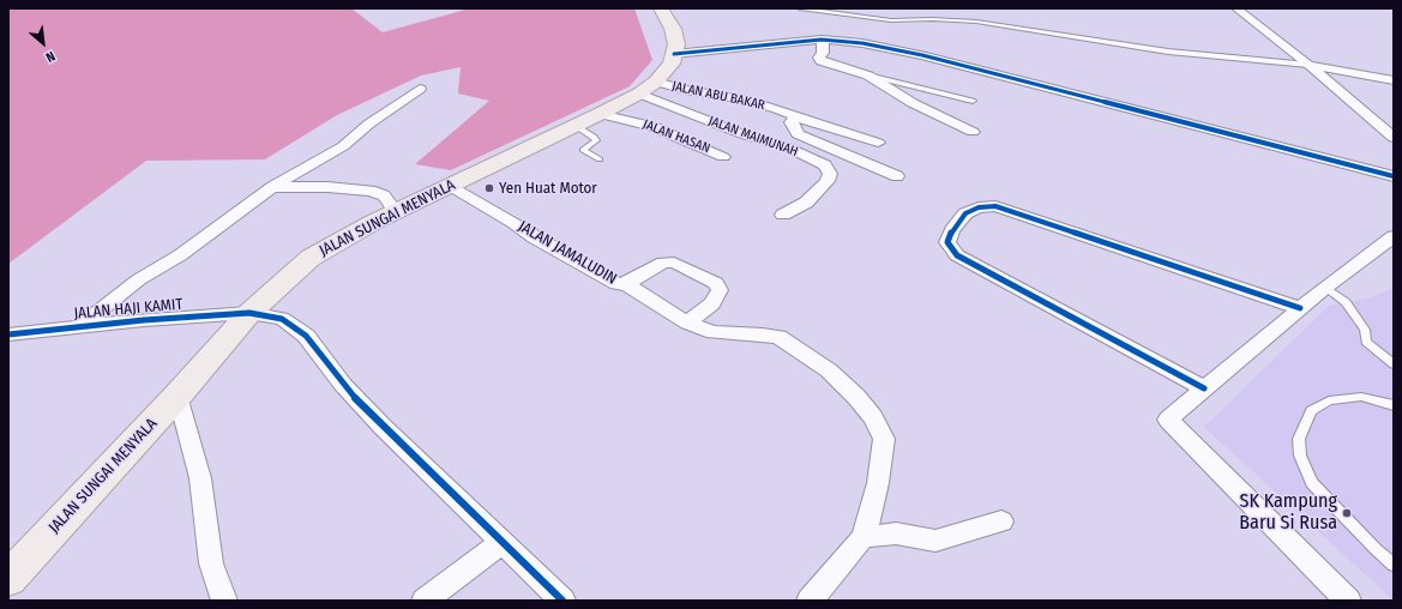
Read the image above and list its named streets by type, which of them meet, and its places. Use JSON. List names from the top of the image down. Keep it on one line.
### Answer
{"streets":{"main road":["JALAN SUNGAI MENYALA"],"street":["JALAN ABU BAKAR","JALAN HASAN","JALAN MAIMUNAH","JALAN JAMALUDIN","JALAN HAJI KAMIT"]},"crossings":[["JALAN ABU BAKAR","JALAN MAIMUNAH"],["JALAN ABU BAKAR","JALAN SUNGAI MENYALA"],["JALAN HASAN","JALAN SUNGAI MENYALA"],["JALAN MAIMUNAH","JALAN SUNGAI MENYALA"],["JALAN SUNGAI MENYALA","JALAN JAMALUDIN"],["JALAN SUNGAI MENYALA","JALAN HAJI KAMIT"]],"places":["Yen Huat Motor","SK Kampung Baru Si Rusa"],"north":"bottom right"}
